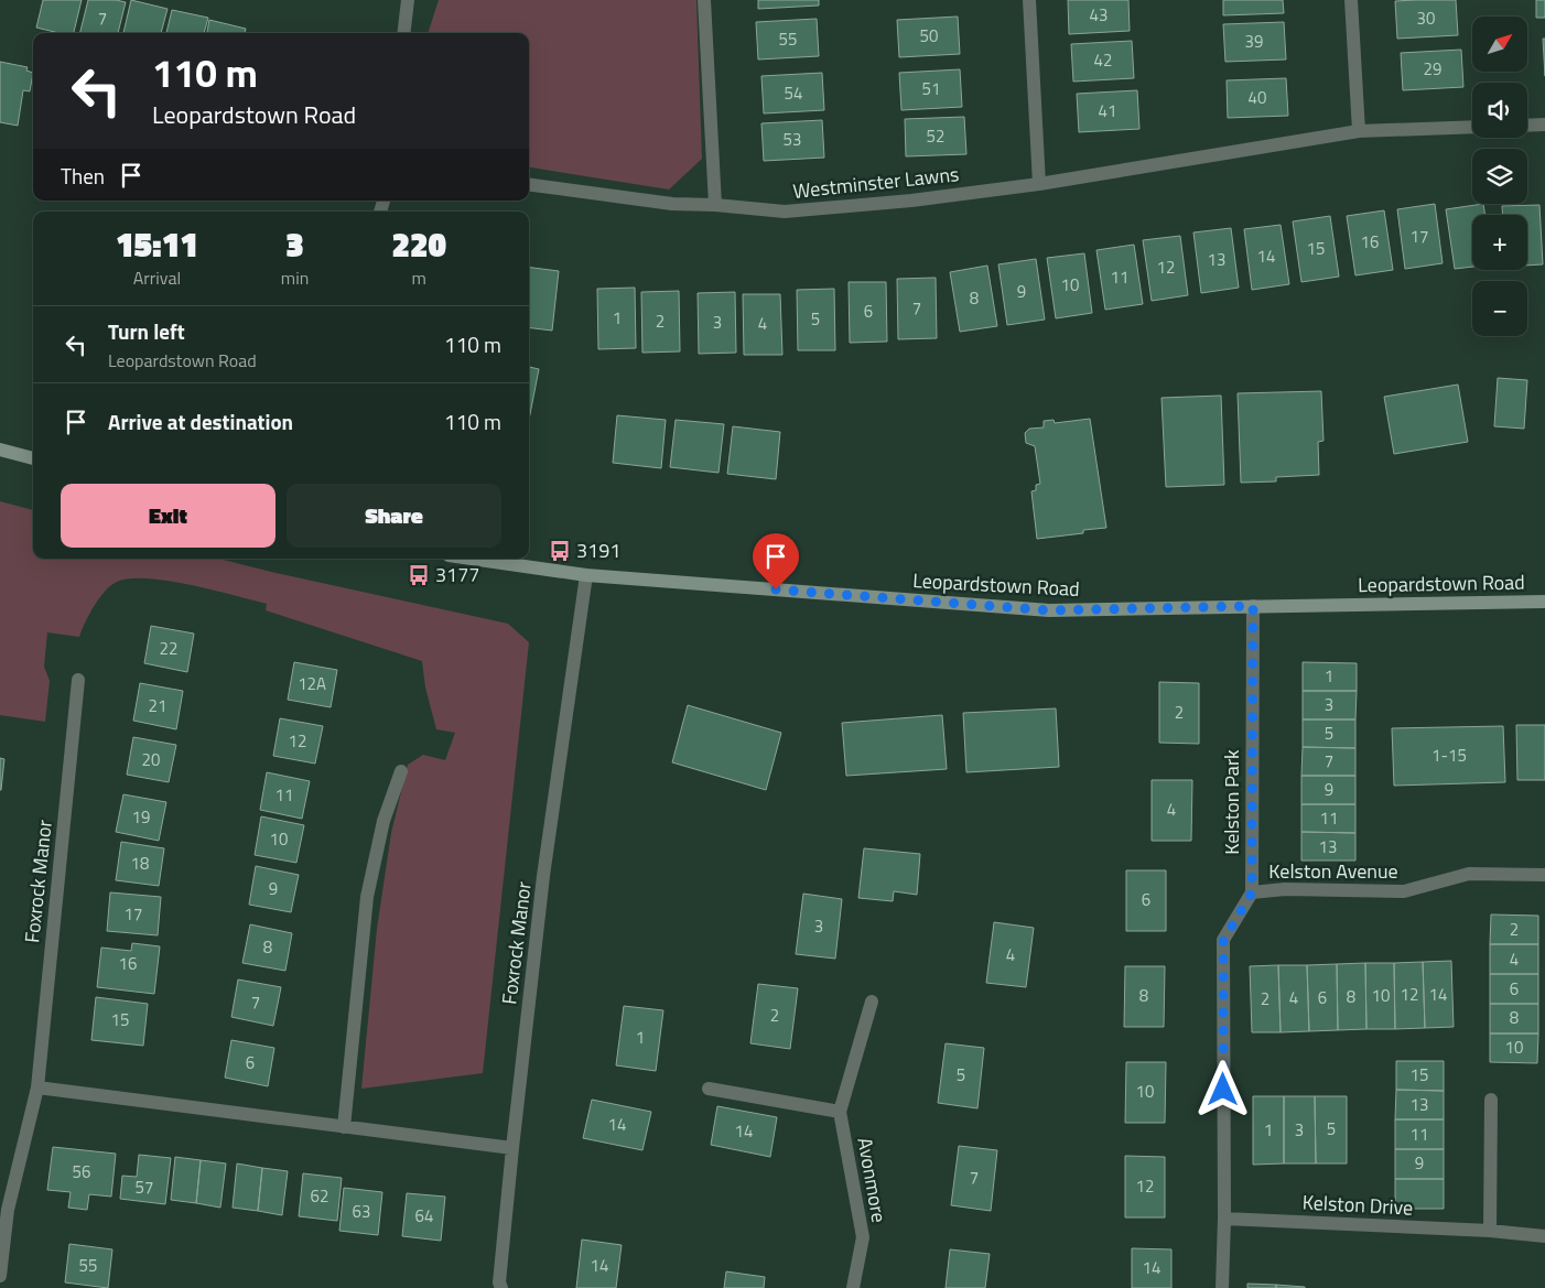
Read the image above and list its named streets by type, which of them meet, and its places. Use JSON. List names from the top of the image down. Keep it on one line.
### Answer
{"streets":{"main road":["Leopardstown Road"],"street":["Westminster Lawns","Kelston Park","Kelston Avenue","Foxrock Manor","Avonmore","Kelston Drive"]},"crossings":[["Leopardstown Road","Kelston Park"],["Leopardstown Road","Foxrock Manor"],["Kelston Park","Kelston Avenue"]],"places":{"bus stop":["3191","3177"]},"house_numbers":["43","7","30","50","55","39","42","29","51","54","40","41","52","53","17","16","15","14","13","12","11","10","9","8","7","6","1","5","2","3","4","22","1","12A","3","21","2","5","12","1-15","20","7","9","11","4","19","11","10","13","18","9","6","17","3","2","8","4","4","16","6","12","14","8","10","8","4","6","2","7","2","8","15","1","10","6","5","15","10","13","14","5","1","3","14","11","9","56","7","12","57","62","63","64","55","14","14"],"north":"top right","page":{"map_buttons":["+","−"],"turn":["110 m","Leopardstown Road"],"then":"Then","eta":["15:11","Arrival","3","min","220","m"],"list":[{"name":"Turn left","note":"Leopardstown Road","value":"110 m"},{"name":"Arrive at destination","value":"110 m"}],"buttons":["Exit","Share"]}}
